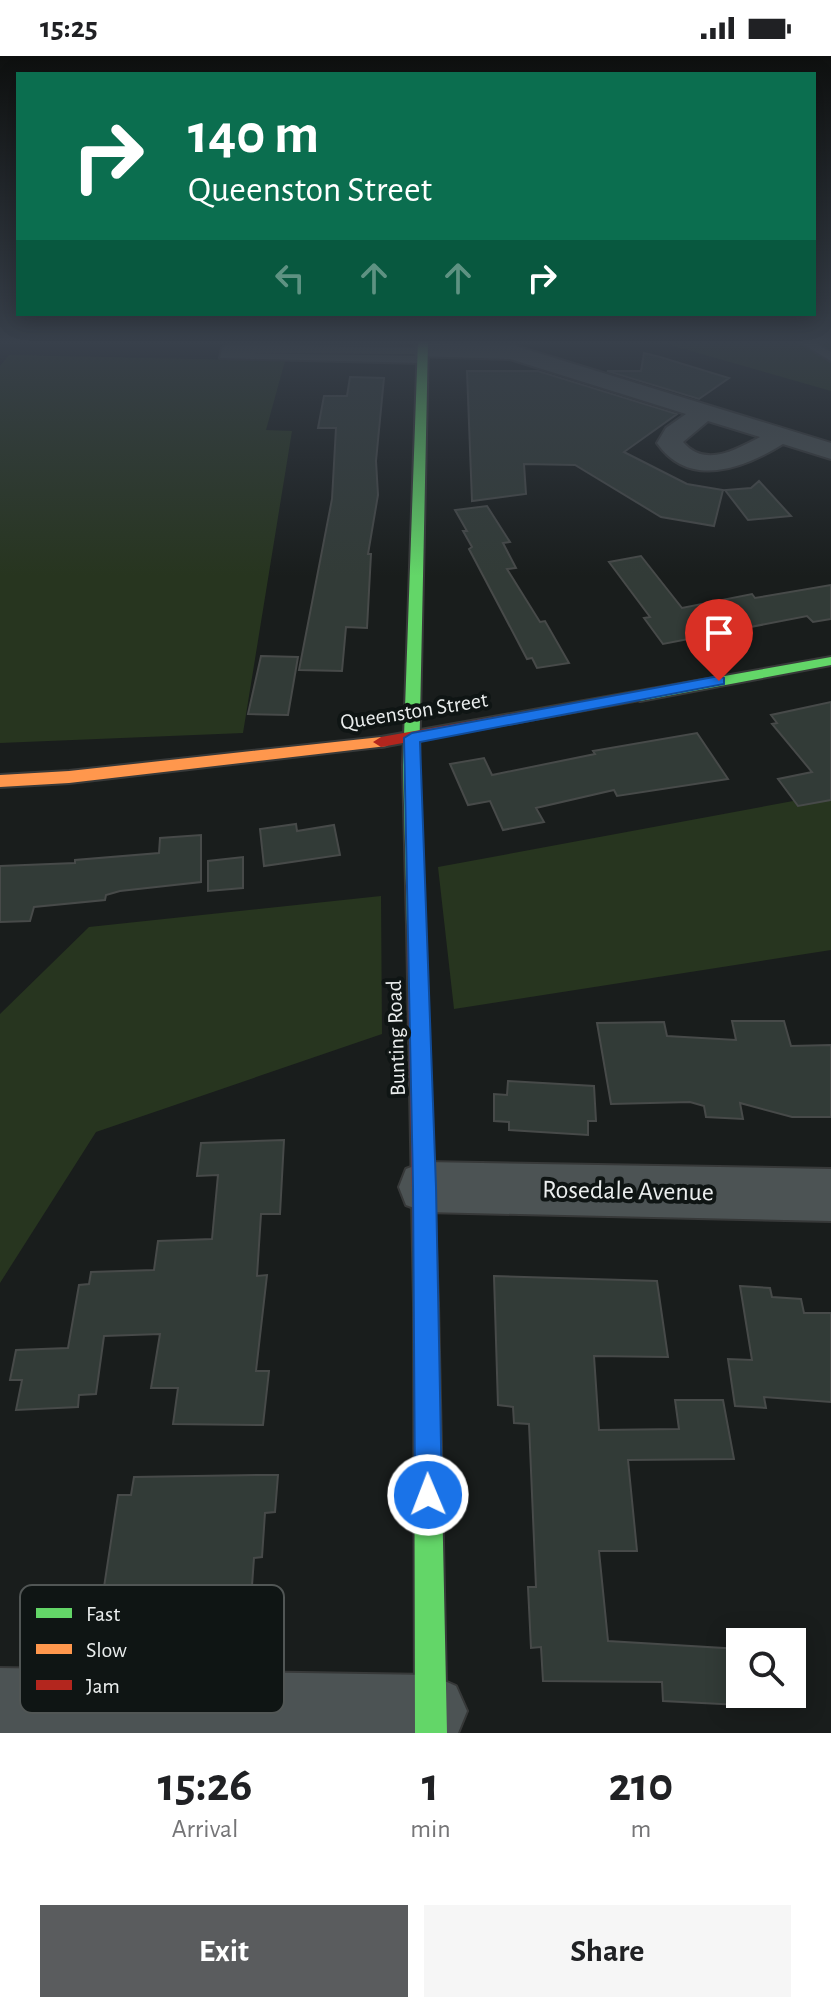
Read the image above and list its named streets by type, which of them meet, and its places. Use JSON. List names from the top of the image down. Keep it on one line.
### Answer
{"streets":{"main road":["Queenston Street","Bunting Road"],"street":["Rosedale Avenue"]},"crossings":[["Queenston Street","Bunting Road"],["Bunting Road","Rosedale Avenue"]],"legend":["Fast","Slow","Jam"],"page":{"status":"15:25","turn":["140 m","Queenston Street"],"eta":["15:26","Arrival","1","min","210","m"],"buttons":["Exit","Share"]}}
